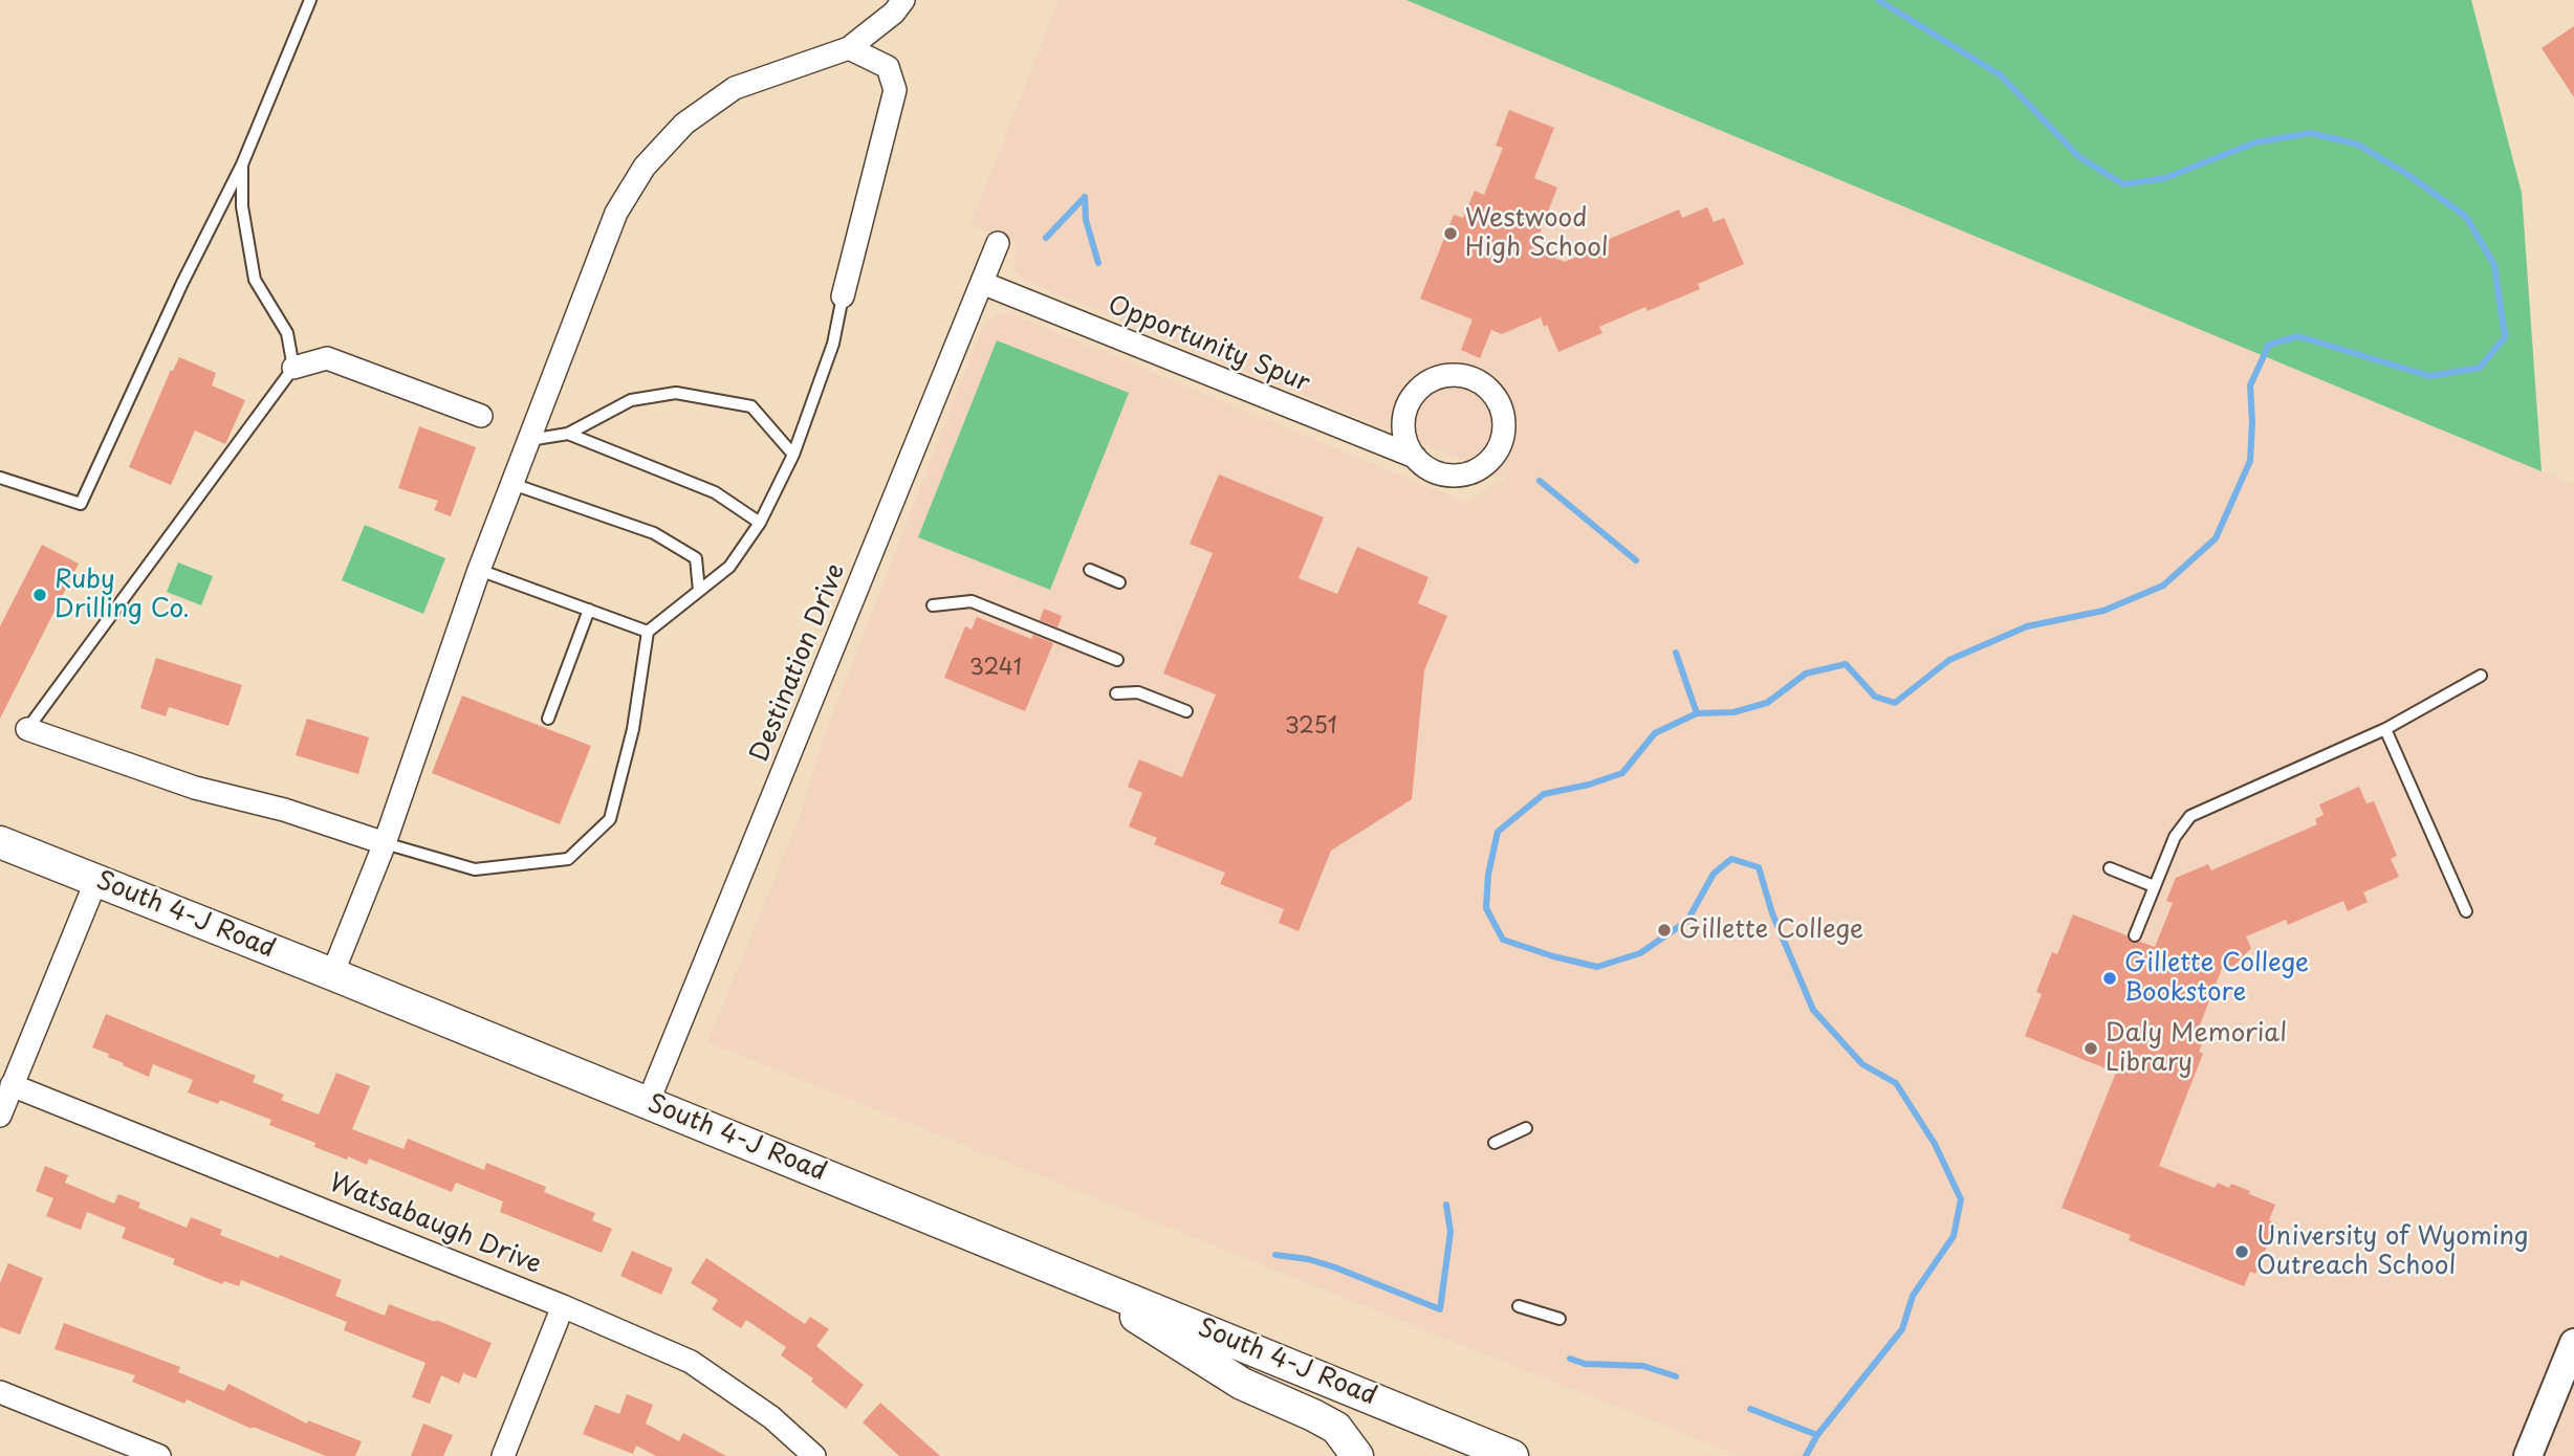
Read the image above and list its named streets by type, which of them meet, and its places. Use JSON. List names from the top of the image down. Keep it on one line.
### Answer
{"streets":{"main road":["South 4-J Road"],"street":["Opportunity Spur","Destination Drive","Watsabaugh Drive"]},"crossings":[["Opportunity Spur","Destination Drive"],["Destination Drive","South 4-J Road"]],"places":["Westwood High School","Ruby Drilling Co.","Gillette College","Gillette College Bookstore","Daly Memorial Library","University of Wyoming Outreach School"],"house_numbers":["3241","3251"]}
